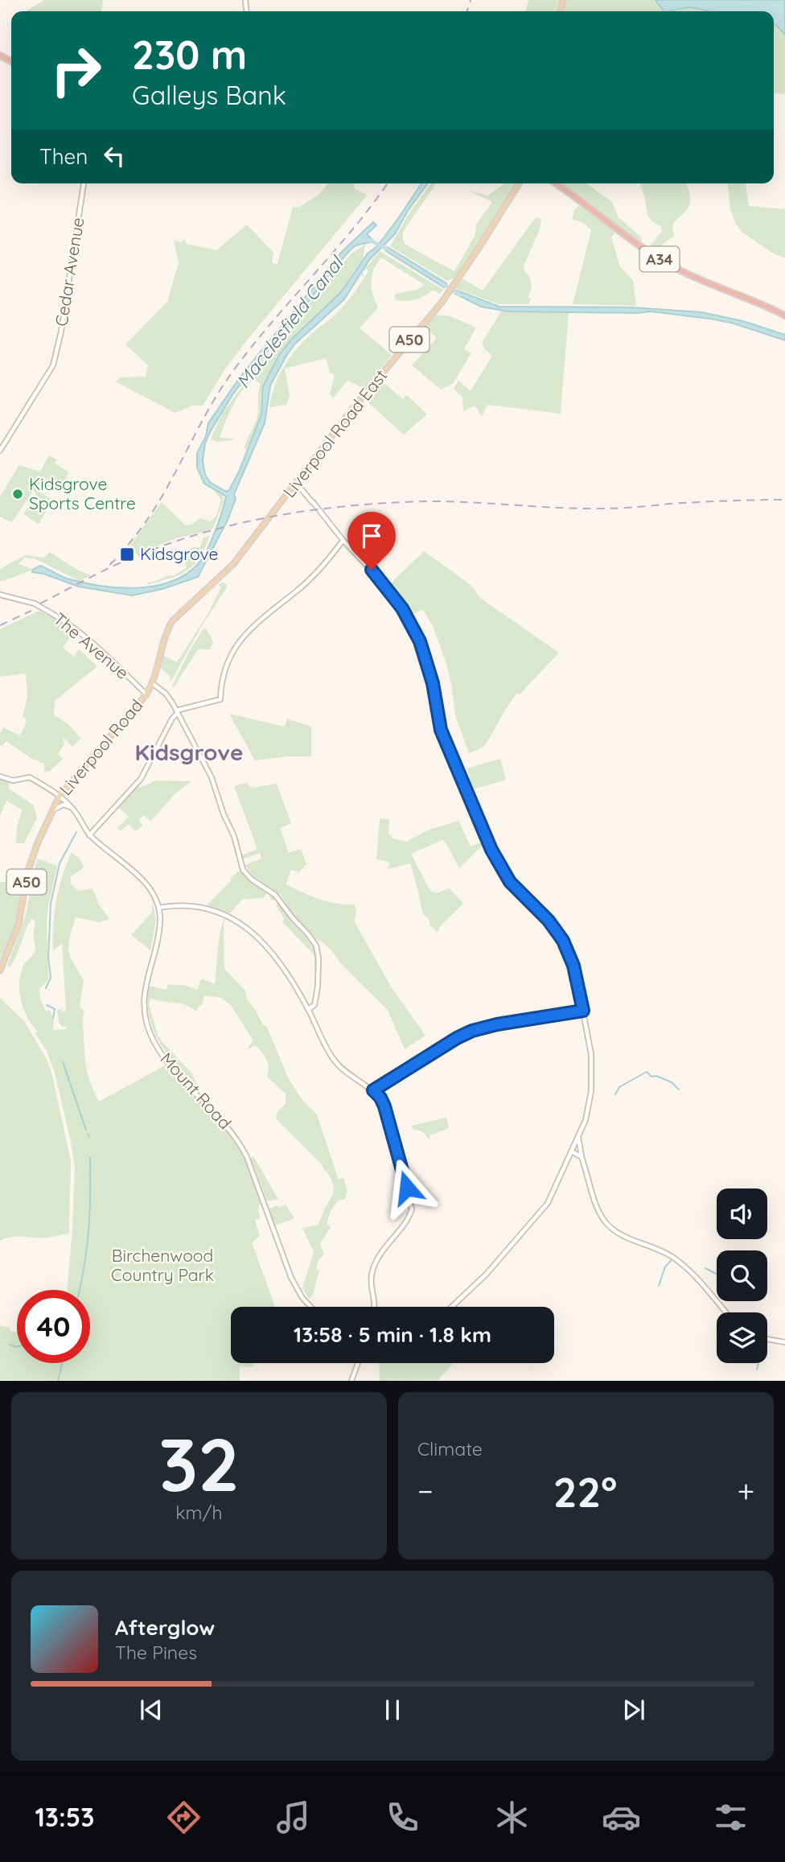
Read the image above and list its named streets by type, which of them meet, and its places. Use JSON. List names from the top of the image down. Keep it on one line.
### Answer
{"streets":{"highway":["A34"],"main road":["A50","Liverpool Road East","Liverpool Road"],"street":["Cedar Avenue","The Avenue","Mount Road"]},"crossings":[["Liverpool Road East","Liverpool Road"],["The Avenue","Liverpool Road"],["Liverpool Road","Mount Road"]],"districts":["Kidsgrove"],"water":["Macclesfield Canal"],"parks":["Birchenwood Country Park"],"places":{"other":["Kidsgrove Sports Centre"],"transit":["Kidsgrove"]},"page":{"turn":["230 m","Galleys Bank"],"then":"Then","limit":"40","trip":"13:58 · 5 min · 1.8 km","tile":[["32","km/h"],"Climate"],"heat":["−","22°","+"],"song":["Afterglow","The Pines"],"tabs":"13:53"}}
